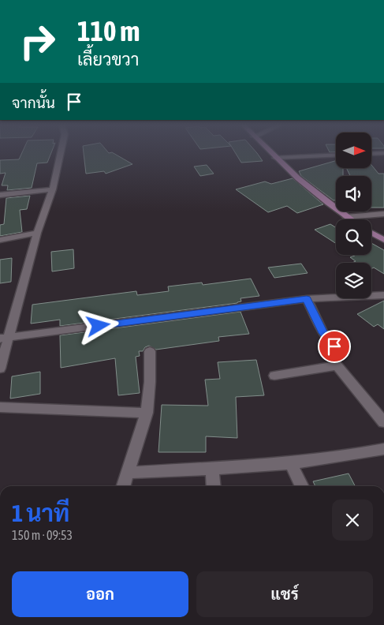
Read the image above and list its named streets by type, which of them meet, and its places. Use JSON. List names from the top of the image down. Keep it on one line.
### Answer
{"north":"right","page":{"turn":["110 m","เลี้ยวขวา"],"then":"จากนั้น","heading":["1 นาที","150 m · 09:53"],"buttons":["ออก","แชร์"]}}
